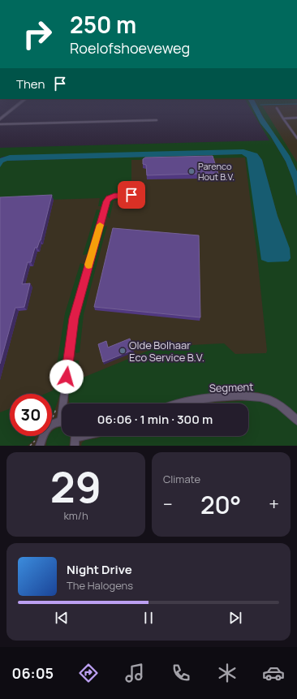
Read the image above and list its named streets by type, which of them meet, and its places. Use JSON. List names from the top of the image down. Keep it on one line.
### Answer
{"streets":{"street":["Segment"]},"places":["Parenco Hout B.V.","Olde Bolhaar Eco Service B.V."],"page":{"turn":["250 m","Roelofshoeveweg"],"then":"Then","limit":"30","trip":"06:06 · 1 min · 300 m","tile":[["29","km/h"],"Climate"],"heat":["−","20°","+"],"song":["Night Drive","The Halogens"],"tabs":"06:05"}}
